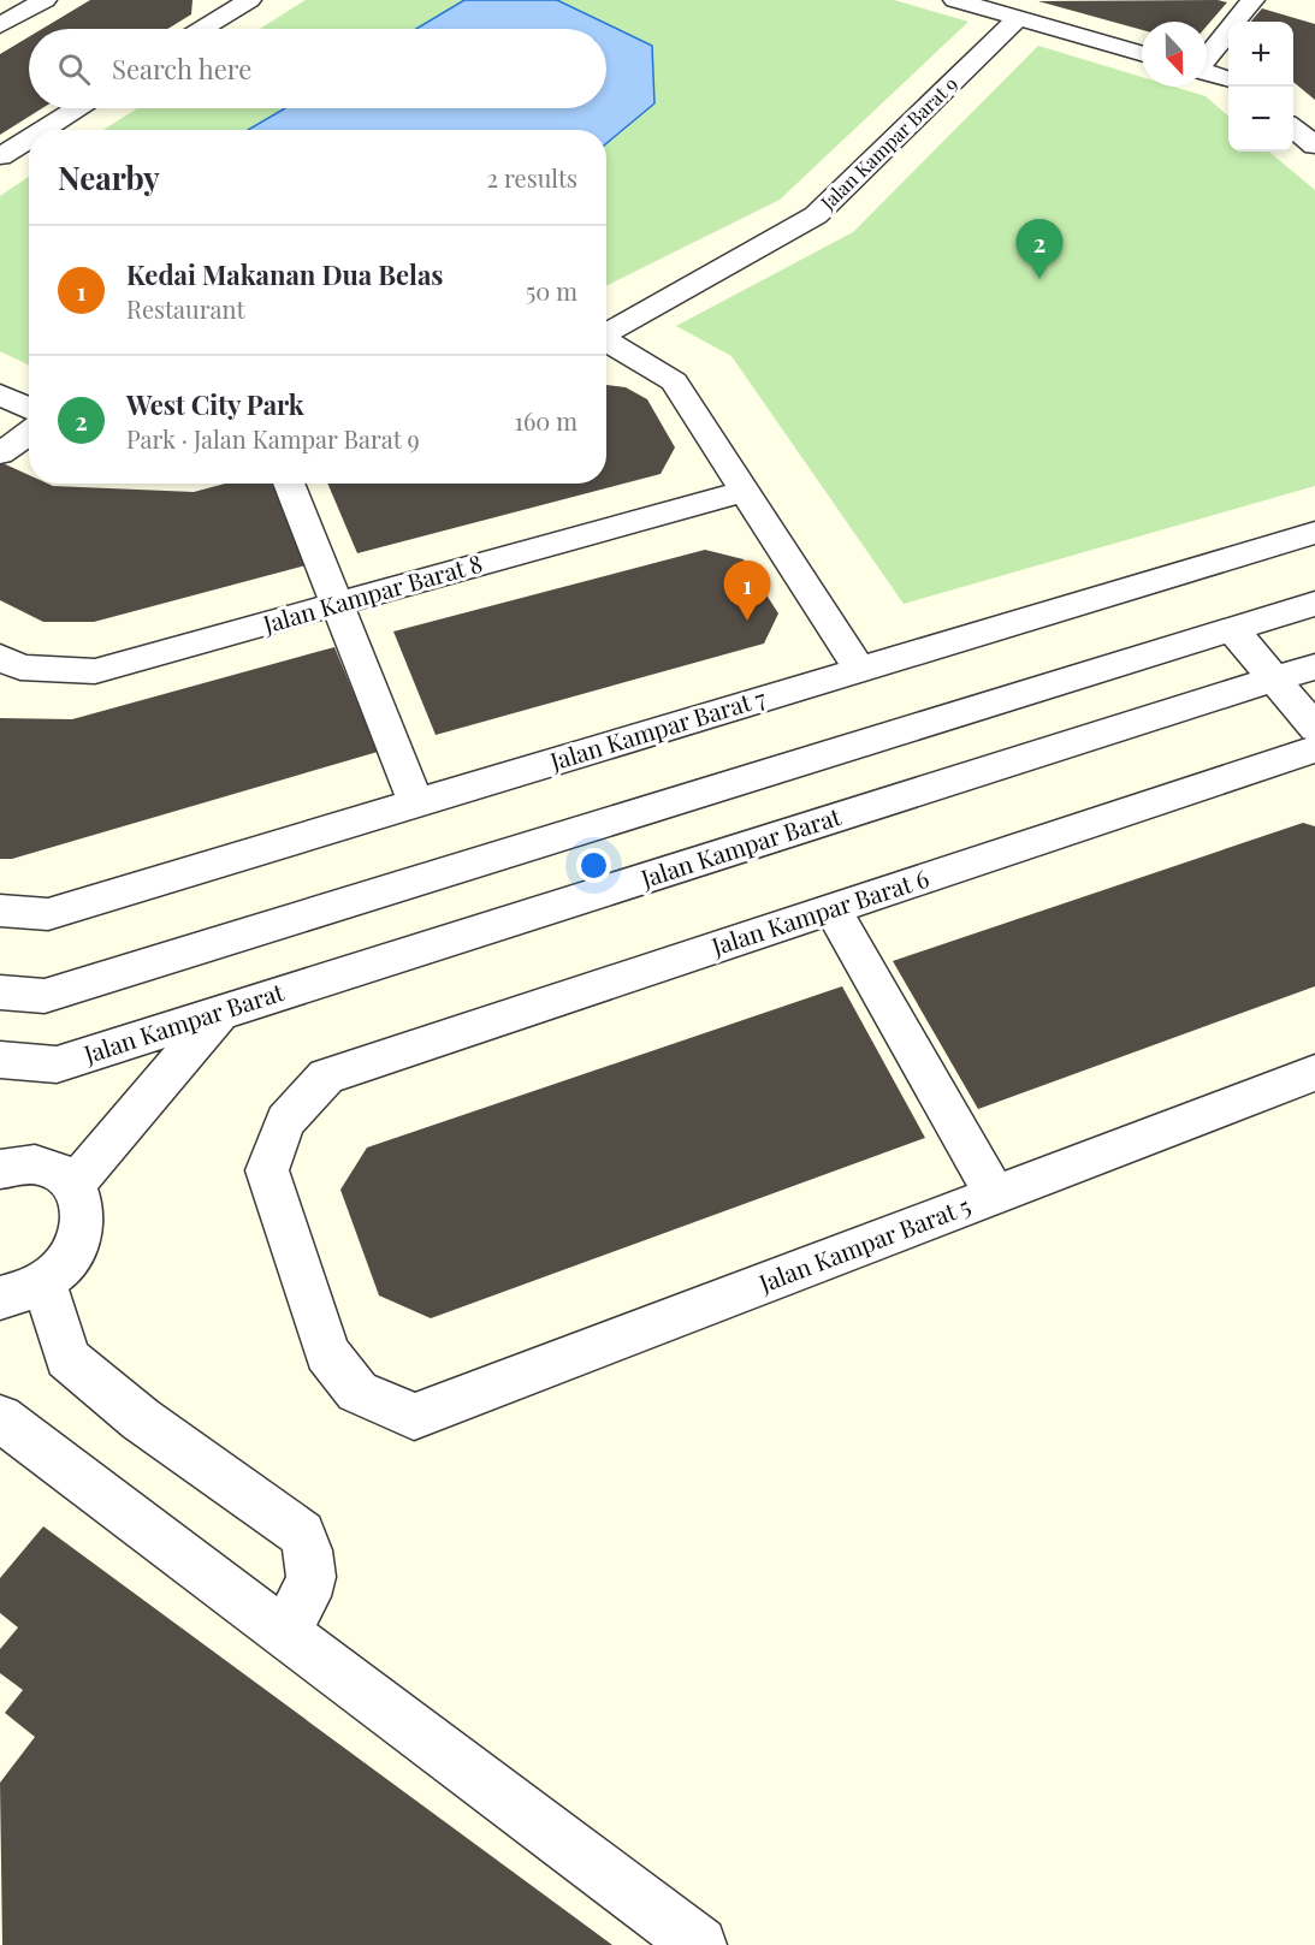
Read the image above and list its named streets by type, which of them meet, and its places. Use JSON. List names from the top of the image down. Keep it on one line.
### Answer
{"streets":{"street":["Jalan Kampar Barat 9","Jalan Kampar Barat 8","Jalan Kampar Barat 7","Jalan Kampar Barat","Jalan Kampar Barat 6","Jalan Kampar Barat 5"]},"crossings":[["Jalan Kampar Barat 6","Jalan Kampar Barat 5"]],"north":"bottom","page":{"map_buttons":["+","−"],"search":"Search here","heading":["Nearby","2 results"],"pins":["2","1"],"list":[{"mark":"1","name":"Kedai Makanan Dua Belas","note":"Restaurant","value":"50 m"},{"mark":"2","name":"West City Park","note":"Park · Jalan Kampar Barat 9","value":"160 m"}]}}
